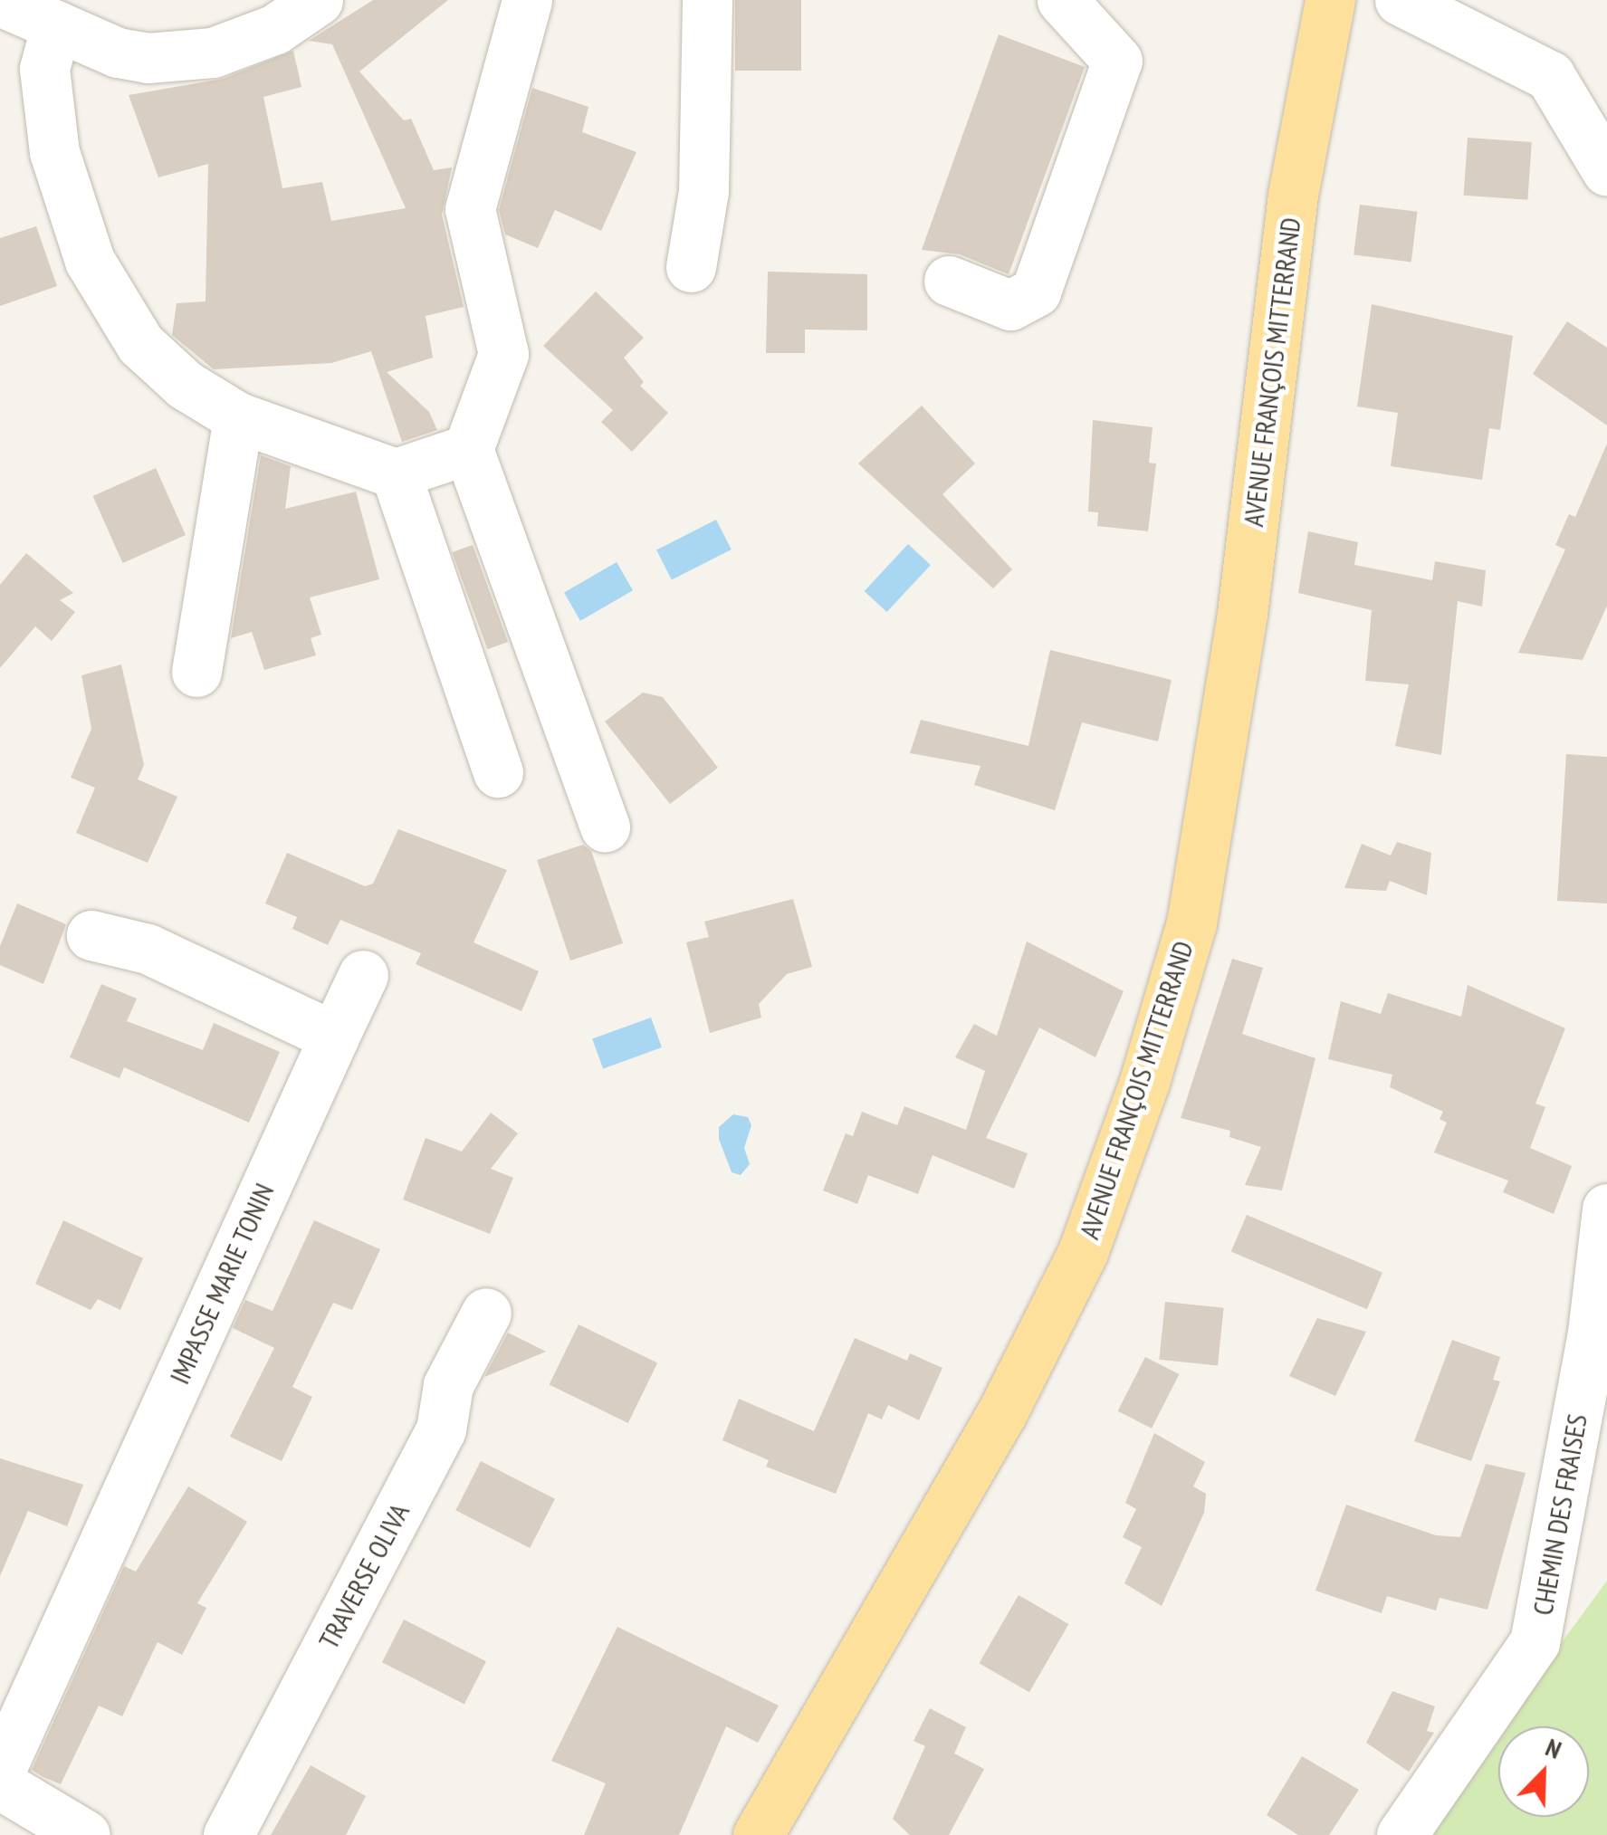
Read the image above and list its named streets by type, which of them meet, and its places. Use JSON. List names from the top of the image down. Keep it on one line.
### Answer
{"streets":{"main road":["AVENUE FRANÇOIS MITTERRAND"],"street":["IMPASSE MARIE TONIN","CHEMIN DES FRAISES","TRAVERSE OLIVA"]},"north":"top right"}
